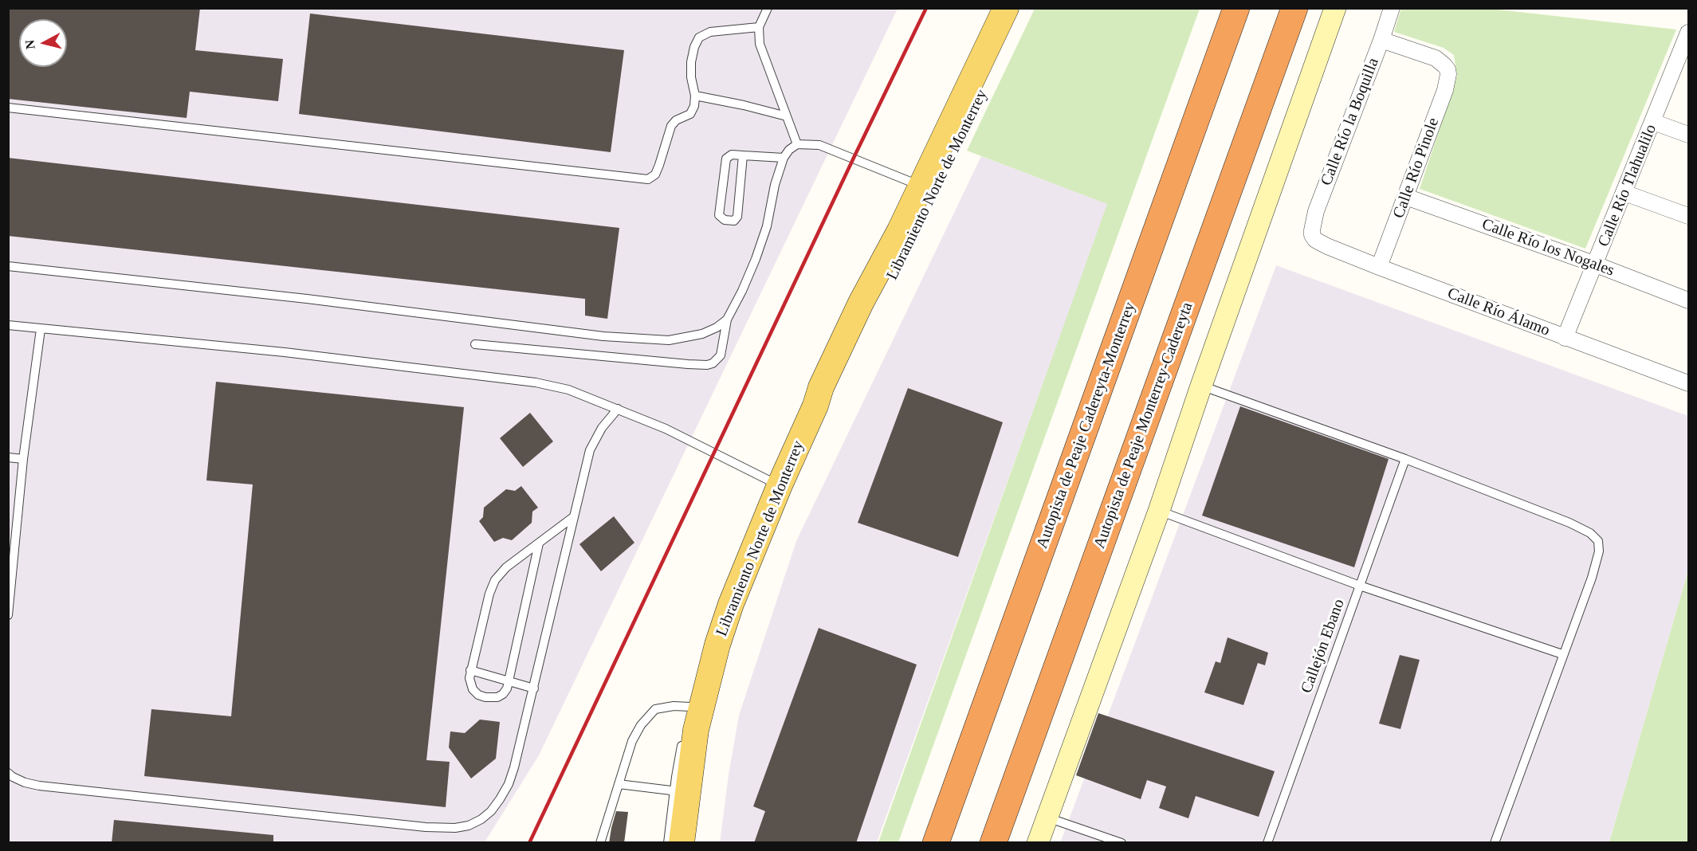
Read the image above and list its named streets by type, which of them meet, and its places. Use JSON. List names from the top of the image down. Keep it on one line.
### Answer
{"streets":{"highway":["Autopista de Peaje Cadereyta-Monterrey","Autopista de Peaje Monterrey-Cadereyta"],"main road":["Libramiento Norte de Monterrey"],"street":["Calle Río la Boquilla","Calle Río Pinole","Calle Río Tlahualilo","Calle Río los Nogales","Calle Río Álamo"],"lane":["Callejón Ebano"]},"crossings":[["Calle Río la Boquilla","Calle Río Pinole"],["Calle Río la Boquilla","Calle Río Álamo"],["Calle Río Pinole","Calle Río los Nogales"],["Calle Río Pinole","Calle Río Álamo"],["Calle Río Tlahualilo","Calle Río los Nogales"],["Calle Río Tlahualilo","Calle Río Álamo"]],"north":"left"}
